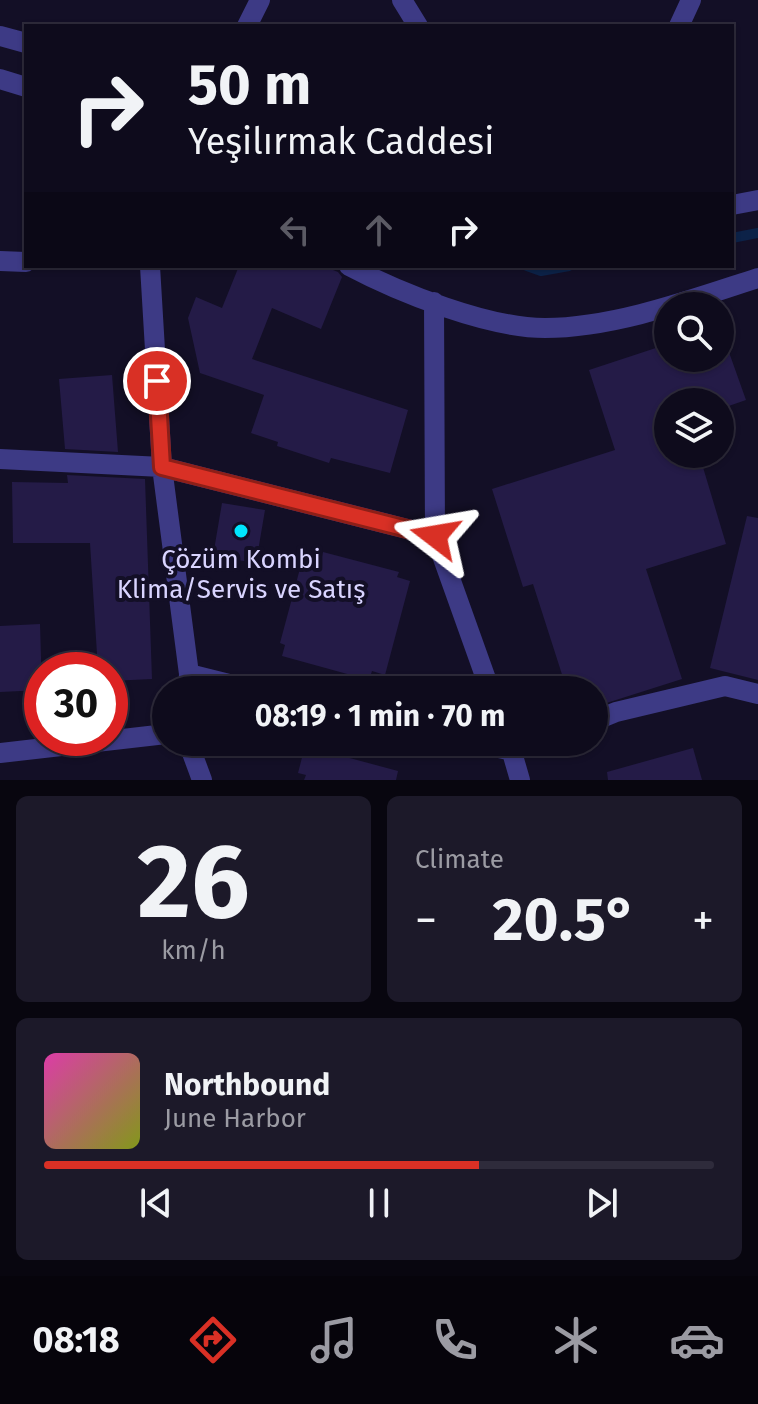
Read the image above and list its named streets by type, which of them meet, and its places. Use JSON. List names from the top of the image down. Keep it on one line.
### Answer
{"places":["Çözüm Kombi Klima/Servis ve Satış"],"page":{"turn":["50 m","Yeşilırmak Caddesi"],"limit":"30","trip":"08:19 · 1 min · 70 m","tile":[["26","km/h"],"Climate"],"heat":["−","20.5°","+"],"song":["Northbound","June Harbor"],"tabs":"08:18"}}
